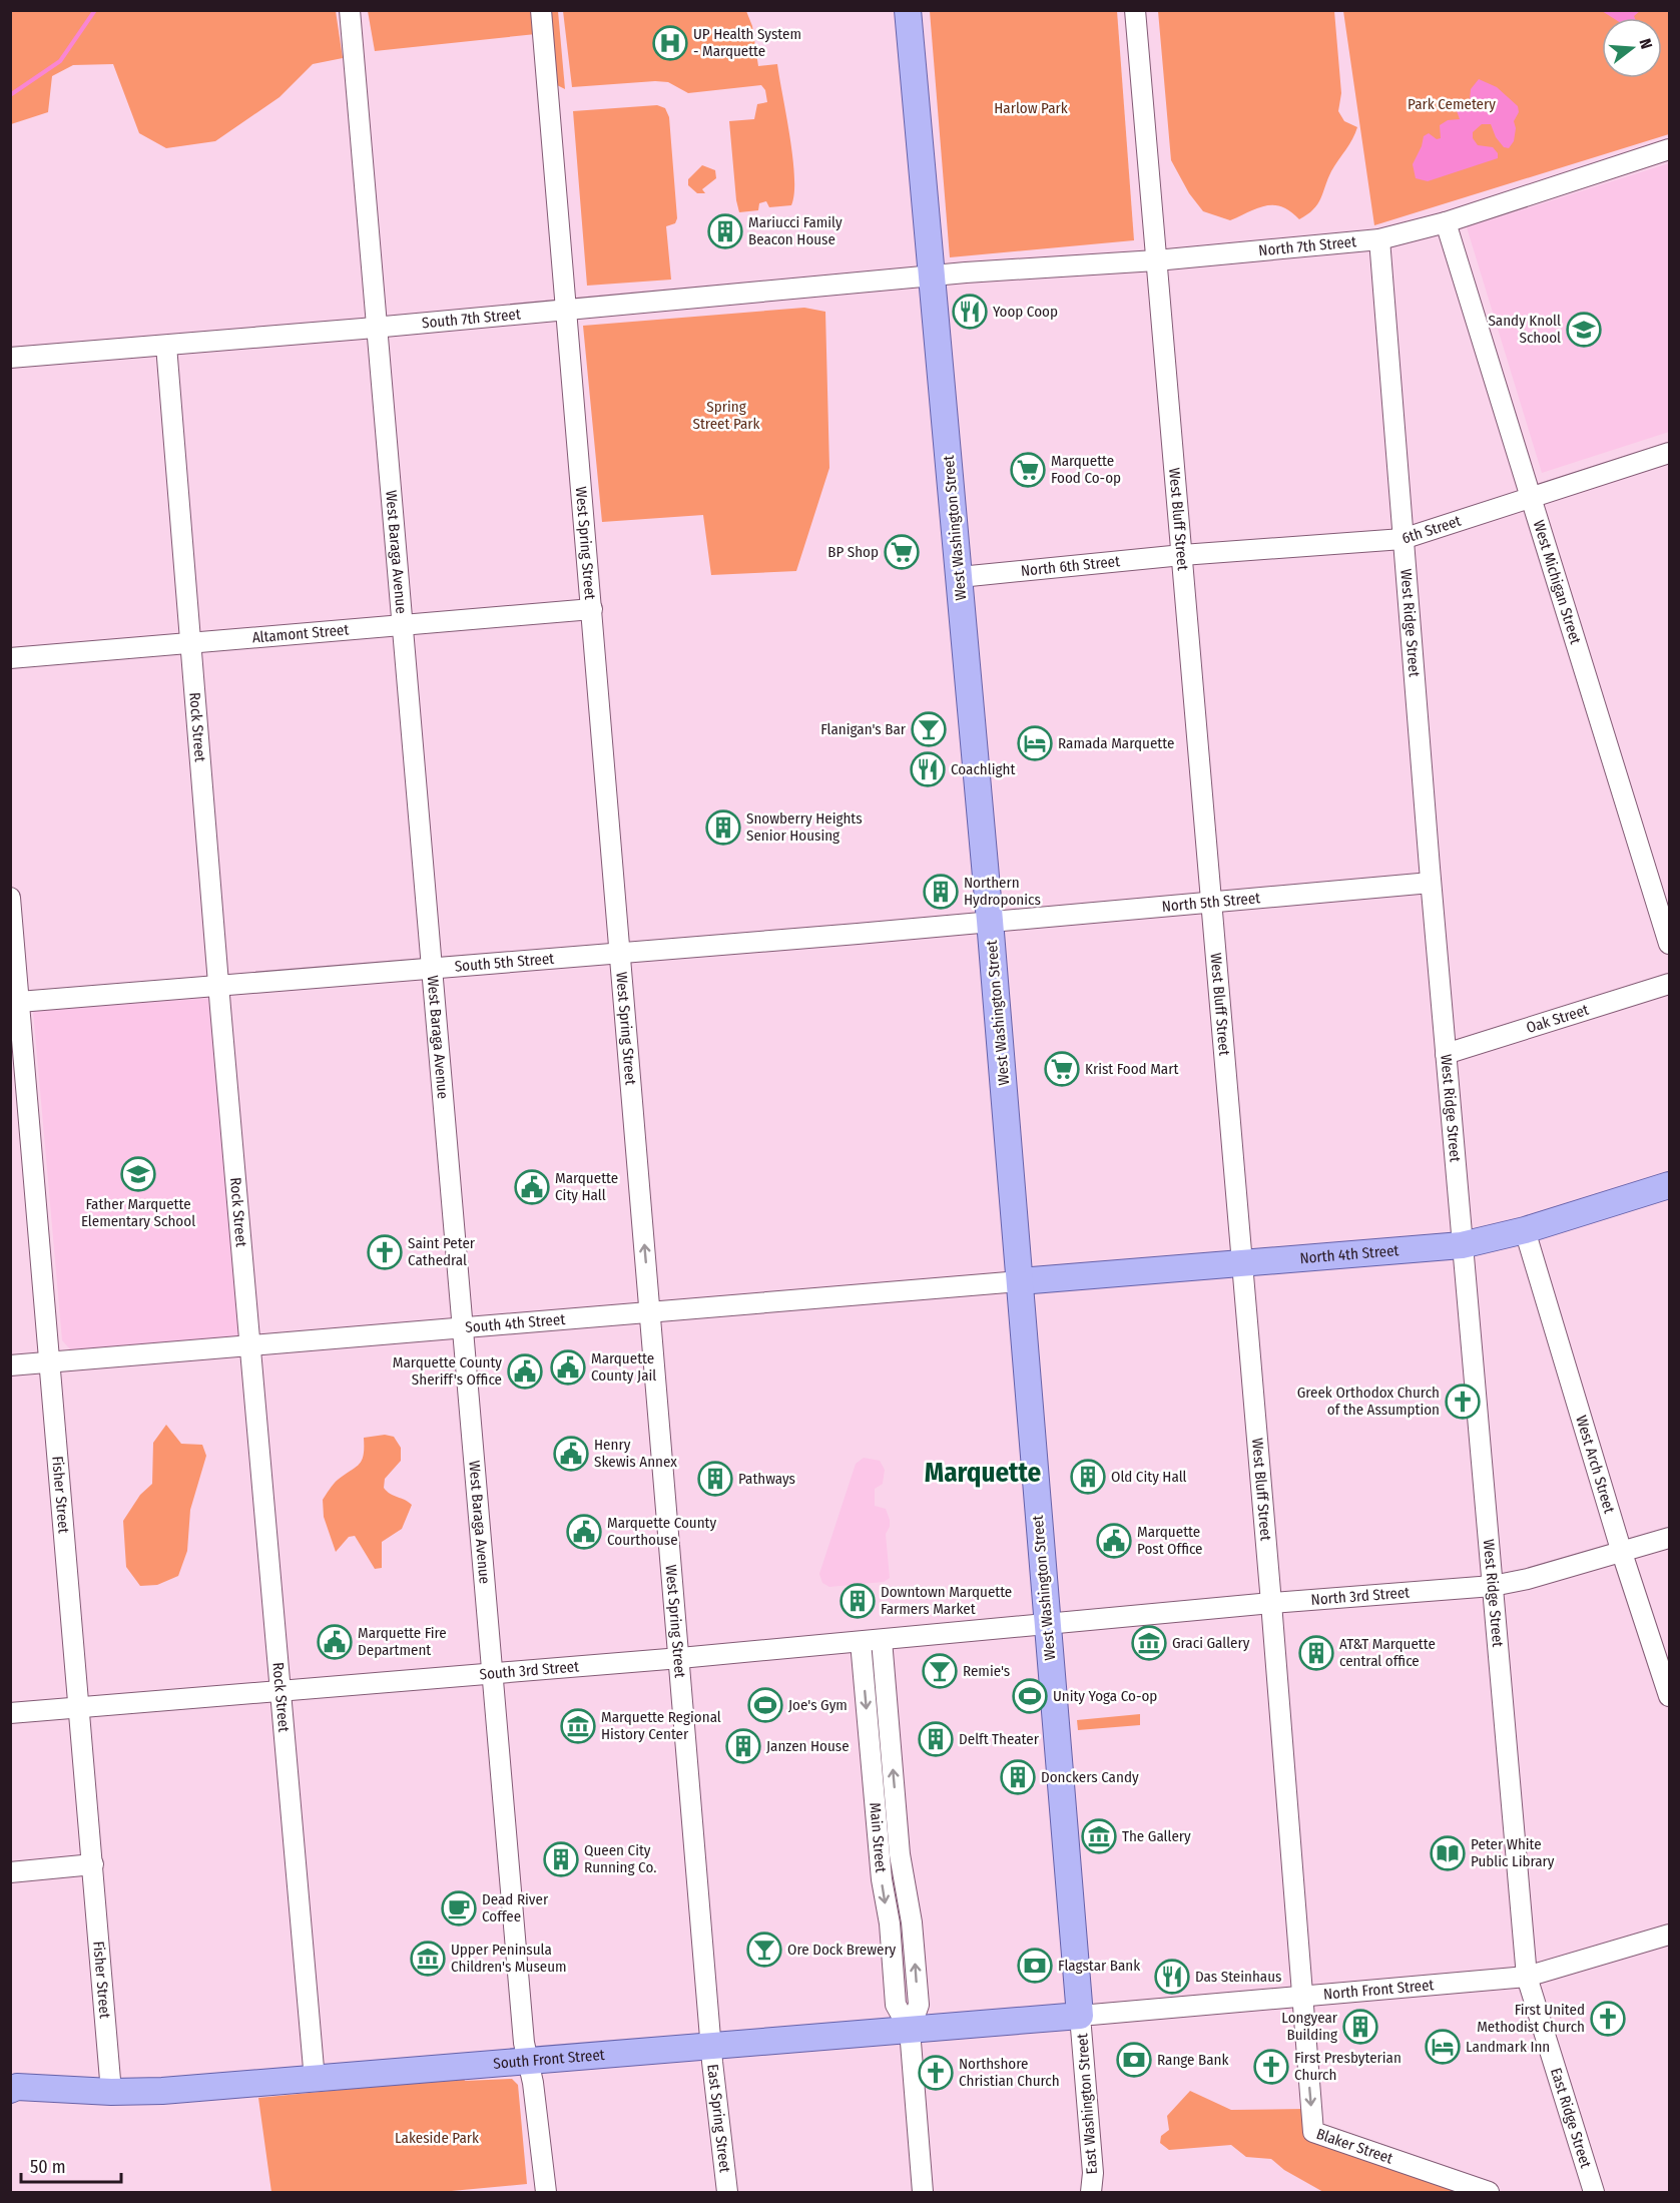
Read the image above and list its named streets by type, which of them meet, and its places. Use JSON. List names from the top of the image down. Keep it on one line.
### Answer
{"streets":{"main road":["West Washington Street","North 4th Street","South Front Street"],"street":["North 7th Street","South 7th Street","West Bluff Street","6th Street","West Spring Street","West Baraga Avenue","North 6th Street","West Michigan Street","West Ridge Street","Altamont Street","Rock Street","North 5th Street","South 5th Street","Oak Street","South 4th Street","West Arch Street","Fisher Street","North 3rd Street","South 3rd Street","Main Street","North Front Street","East Washington Street","East Spring Street","East Ridge Street","Blaker Street"]},"crossings":[["North 7th Street","South 7th Street"],["North 7th Street","West Bluff Street"],["North 7th Street","West Washington Street"],["North 7th Street","West Michigan Street"],["North 7th Street","West Ridge Street"],["South 7th Street","West Washington Street"],["South 7th Street","West Spring Street"],["South 7th Street","West Baraga Avenue"],["South 7th Street","Rock Street"],["West Bluff Street","6th Street"],["West Bluff Street","North 6th Street"],["West Bluff Street","North 5th Street"],["West Bluff Street","North 4th Street"],["West Bluff Street","North 3rd Street"],["West Bluff Street","North Front Street"],["West Bluff Street","Blaker Street"],["West Washington Street","North 6th Street"],["West Washington Street","North 5th Street"],["West Washington Street","South 5th Street"],["West Washington Street","North 4th Street"],["West Washington Street","South 4th Street"],["West Washington Street","North 3rd Street"],["West Washington Street","South 3rd Street"],["West Washington Street","North Front Street"],["West Washington Street","South Front Street"],["West Washington Street","East Washington Street"],["6th Street","North 6th Street"],["6th Street","West Michigan Street"],["6th Street","West Ridge Street"],["West Spring Street","Altamont Street"],["West Spring Street","South 5th Street"],["West Spring Street","South 4th Street"],["West Spring Street","South 3rd Street"],["West Spring Street","South Front Street"],["West Spring Street","East Spring Street"],["West Baraga Avenue","Altamont Street"],["West Baraga Avenue","South 5th Street"],["West Baraga Avenue","South 4th Street"],["West Baraga Avenue","South 3rd Street"],["West Baraga Avenue","South Front Street"],["West Ridge Street","North 5th Street"],["West Ridge Street","Oak Street"],["West Ridge Street","North 4th Street"],["West Ridge Street","North 3rd Street"],["West Ridge Street","North Front Street"],["West Ridge Street","East Ridge Street"],["Altamont Street","Rock Street"],["Rock Street","South 5th Street"],["Rock Street","South 4th Street"],["Rock Street","South 3rd Street"],["Rock Street","South Front Street"],["North 5th Street","South 5th Street"],["South 5th Street","Fisher Street"],["North 4th Street","South 4th Street"],["North 4th Street","West Arch Street"],["South 4th Street","Fisher Street"],["West Arch Street","North 3rd Street"],["Fisher Street","South 3rd Street"],["Fisher Street","South Front Street"],["North 3rd Street","South 3rd Street"],["South 3rd Street","Main Street"],["Main Street","South Front Street"],["North Front Street","South Front Street"],["North Front Street","East Washington Street"],["North Front Street","East Ridge Street"],["North Front Street","Blaker Street"],["South Front Street","East Washington Street"],["South Front Street","East Spring Street"]],"one_way":["Blaker Street"],"districts":["Marquette"],"parks":["Park Cemetery","Harlow Park","Spring Street Park","Lakeside Park"],"places":{"hospital":["UP Health System - Marquette"],"building":["Mariucci Family Beacon House","Snowberry Heights Senior Housing","Northern Hydroponics","Old City Hall","Pathways","Downtown Marquette Farmers Market","AT&T Marquette central office","Delft Theater","Janzen House","Donckers Candy","Queen City Running Co.","Longyear Building"],"restaurant":["Yoop Coop","Coachlight","Das Steinhaus"],"school or university":["Sandy Knoll School","Father Marquette Elementary School"],"supermarket":["Marquette Food Co-op","BP Shop","Krist Food Mart"],"bar":["Flanigan's Bar","Remie's","Ore Dock Brewery"],"hotel":["Ramada Marquette","Landmark Inn"],"public building":["Marquette City Hall","Marquette County Jail","Marquette County Sheriff's Office","Henry Skewis Annex","Marquette County Courthouse","Marquette Post Office","Marquette Fire Department"],"church":["Saint Peter Cathedral","Greek Orthodox Church of the Assumption","First United Methodist Church","First Presbyterian Church","Northshore Christian Church"],"museum":["Graci Gallery","Marquette Regional History Center","The Gallery","Upper Peninsula Children's Museum"],"sports":["Unity Yoga Co-op","Joe's Gym"],"library":["Peter White Public Library"],"cafe":["Dead River Coffee"],"bank":["Flagstar Bank","Range Bank"]},"scale_bar":"50 m","north":"right"}
